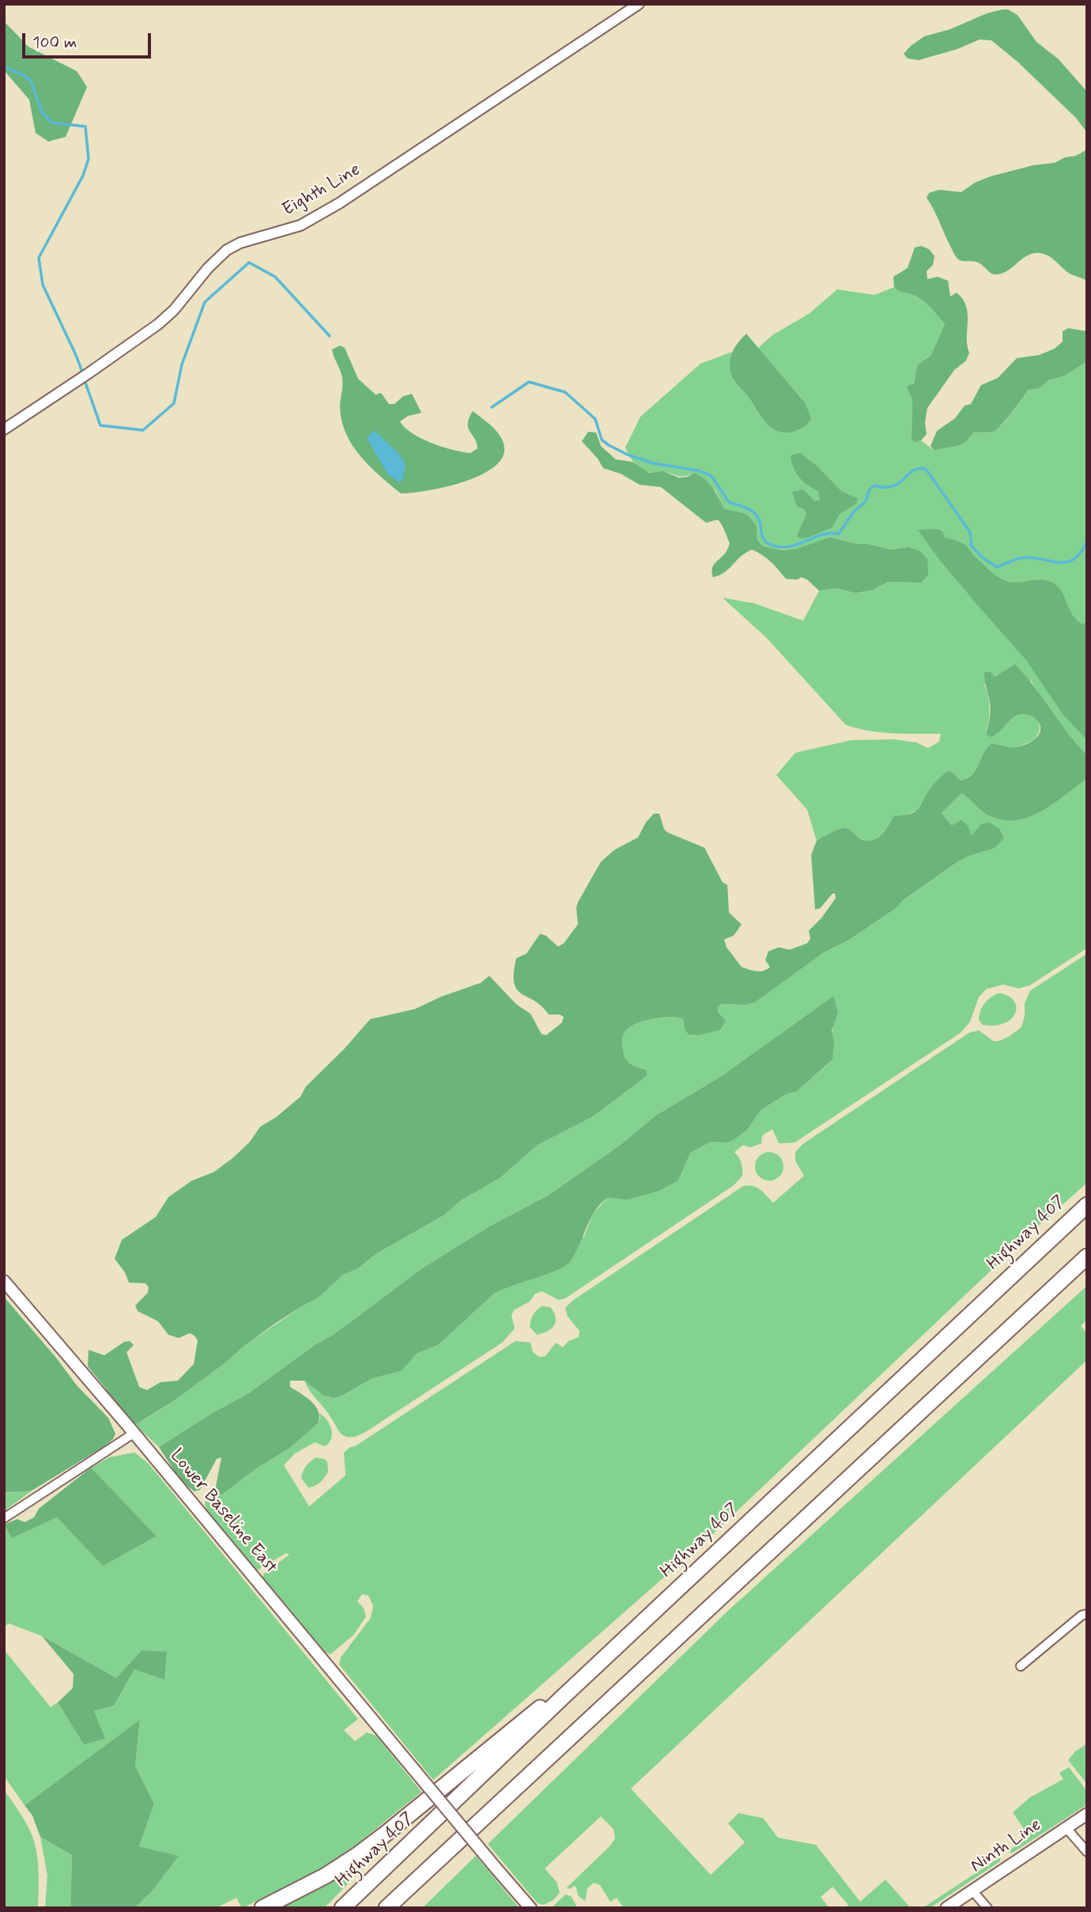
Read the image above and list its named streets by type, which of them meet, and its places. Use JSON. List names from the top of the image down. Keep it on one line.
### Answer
{"streets":{"highway":["Highway 407"],"main road":["Lower Baseline East","Ninth Line"],"street":["Eighth Line"]},"scale_bar":"100 m"}
